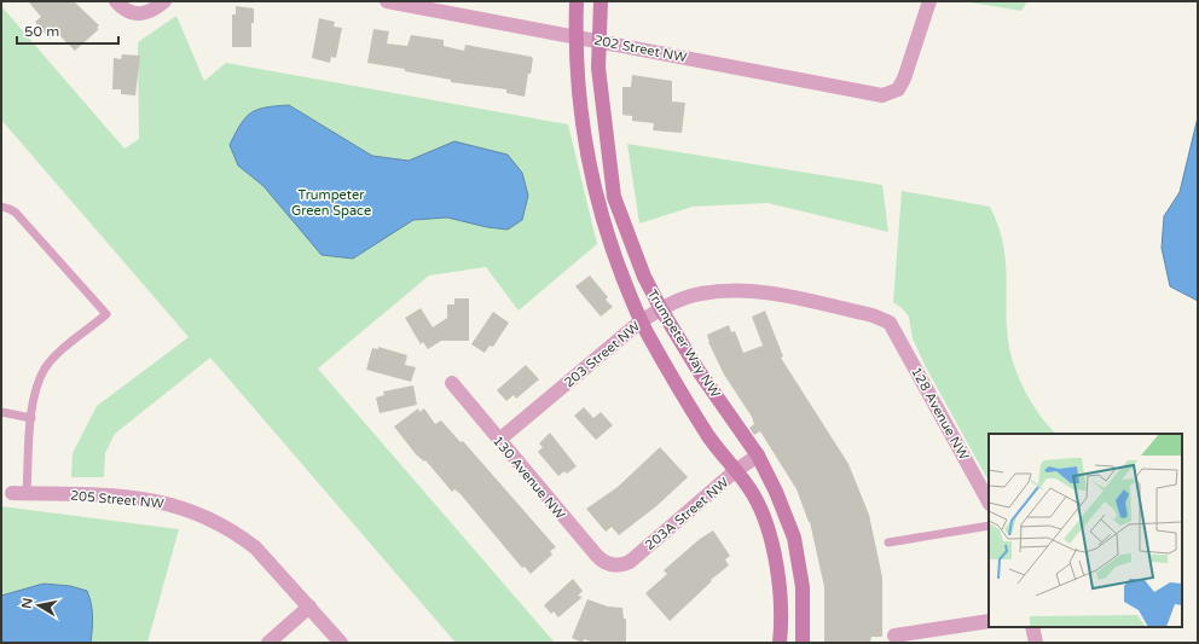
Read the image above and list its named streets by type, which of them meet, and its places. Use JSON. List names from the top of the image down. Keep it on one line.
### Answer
{"streets":{"street":["202 Street NW","Trumpeter Way NW","203 Street NW","128 Avenue NW","130 Avenue NW","205 Street NW","203A Street NW"]},"crossings":[["202 Street NW","Trumpeter Way NW"],["Trumpeter Way NW","203 Street NW"],["Trumpeter Way NW","203A Street NW"],["203 Street NW","128 Avenue NW"],["203 Street NW","130 Avenue NW"],["130 Avenue NW","203A Street NW"]],"parks":["Trumpeter Green Space"],"scale_bar":"50 m","north":"left"}
